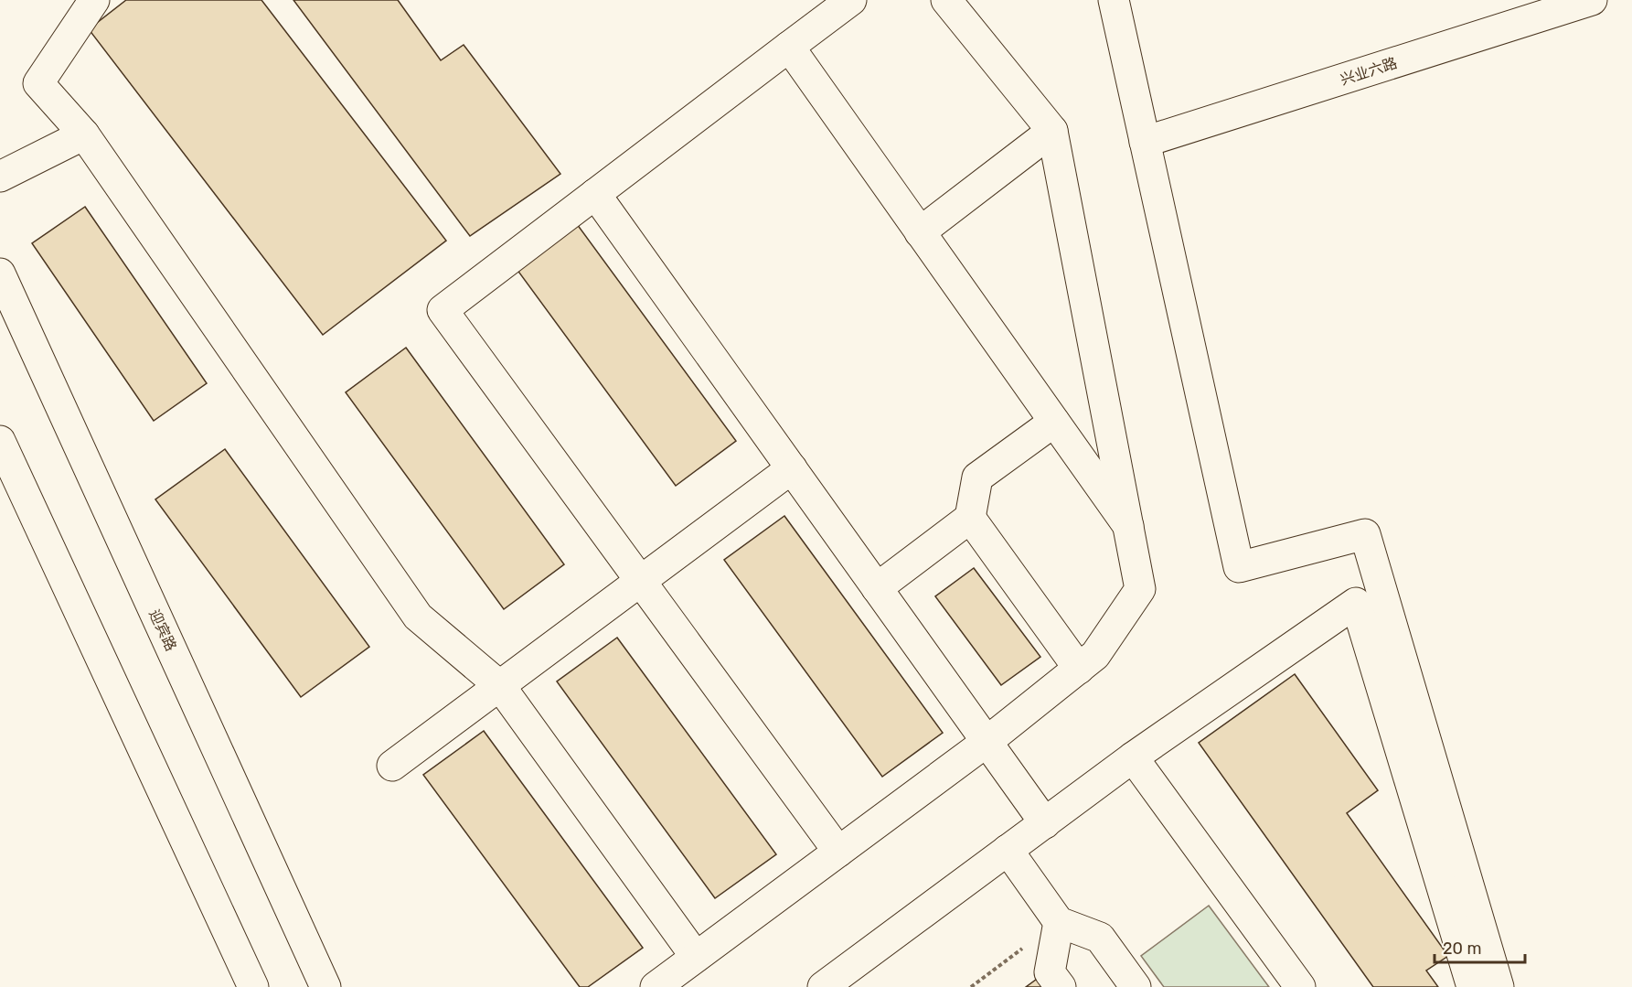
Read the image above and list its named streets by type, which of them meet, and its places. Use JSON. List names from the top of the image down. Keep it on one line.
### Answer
{"streets":{"street":["兴业六路","迎宾路"]},"scale_bar":"20 m"}
